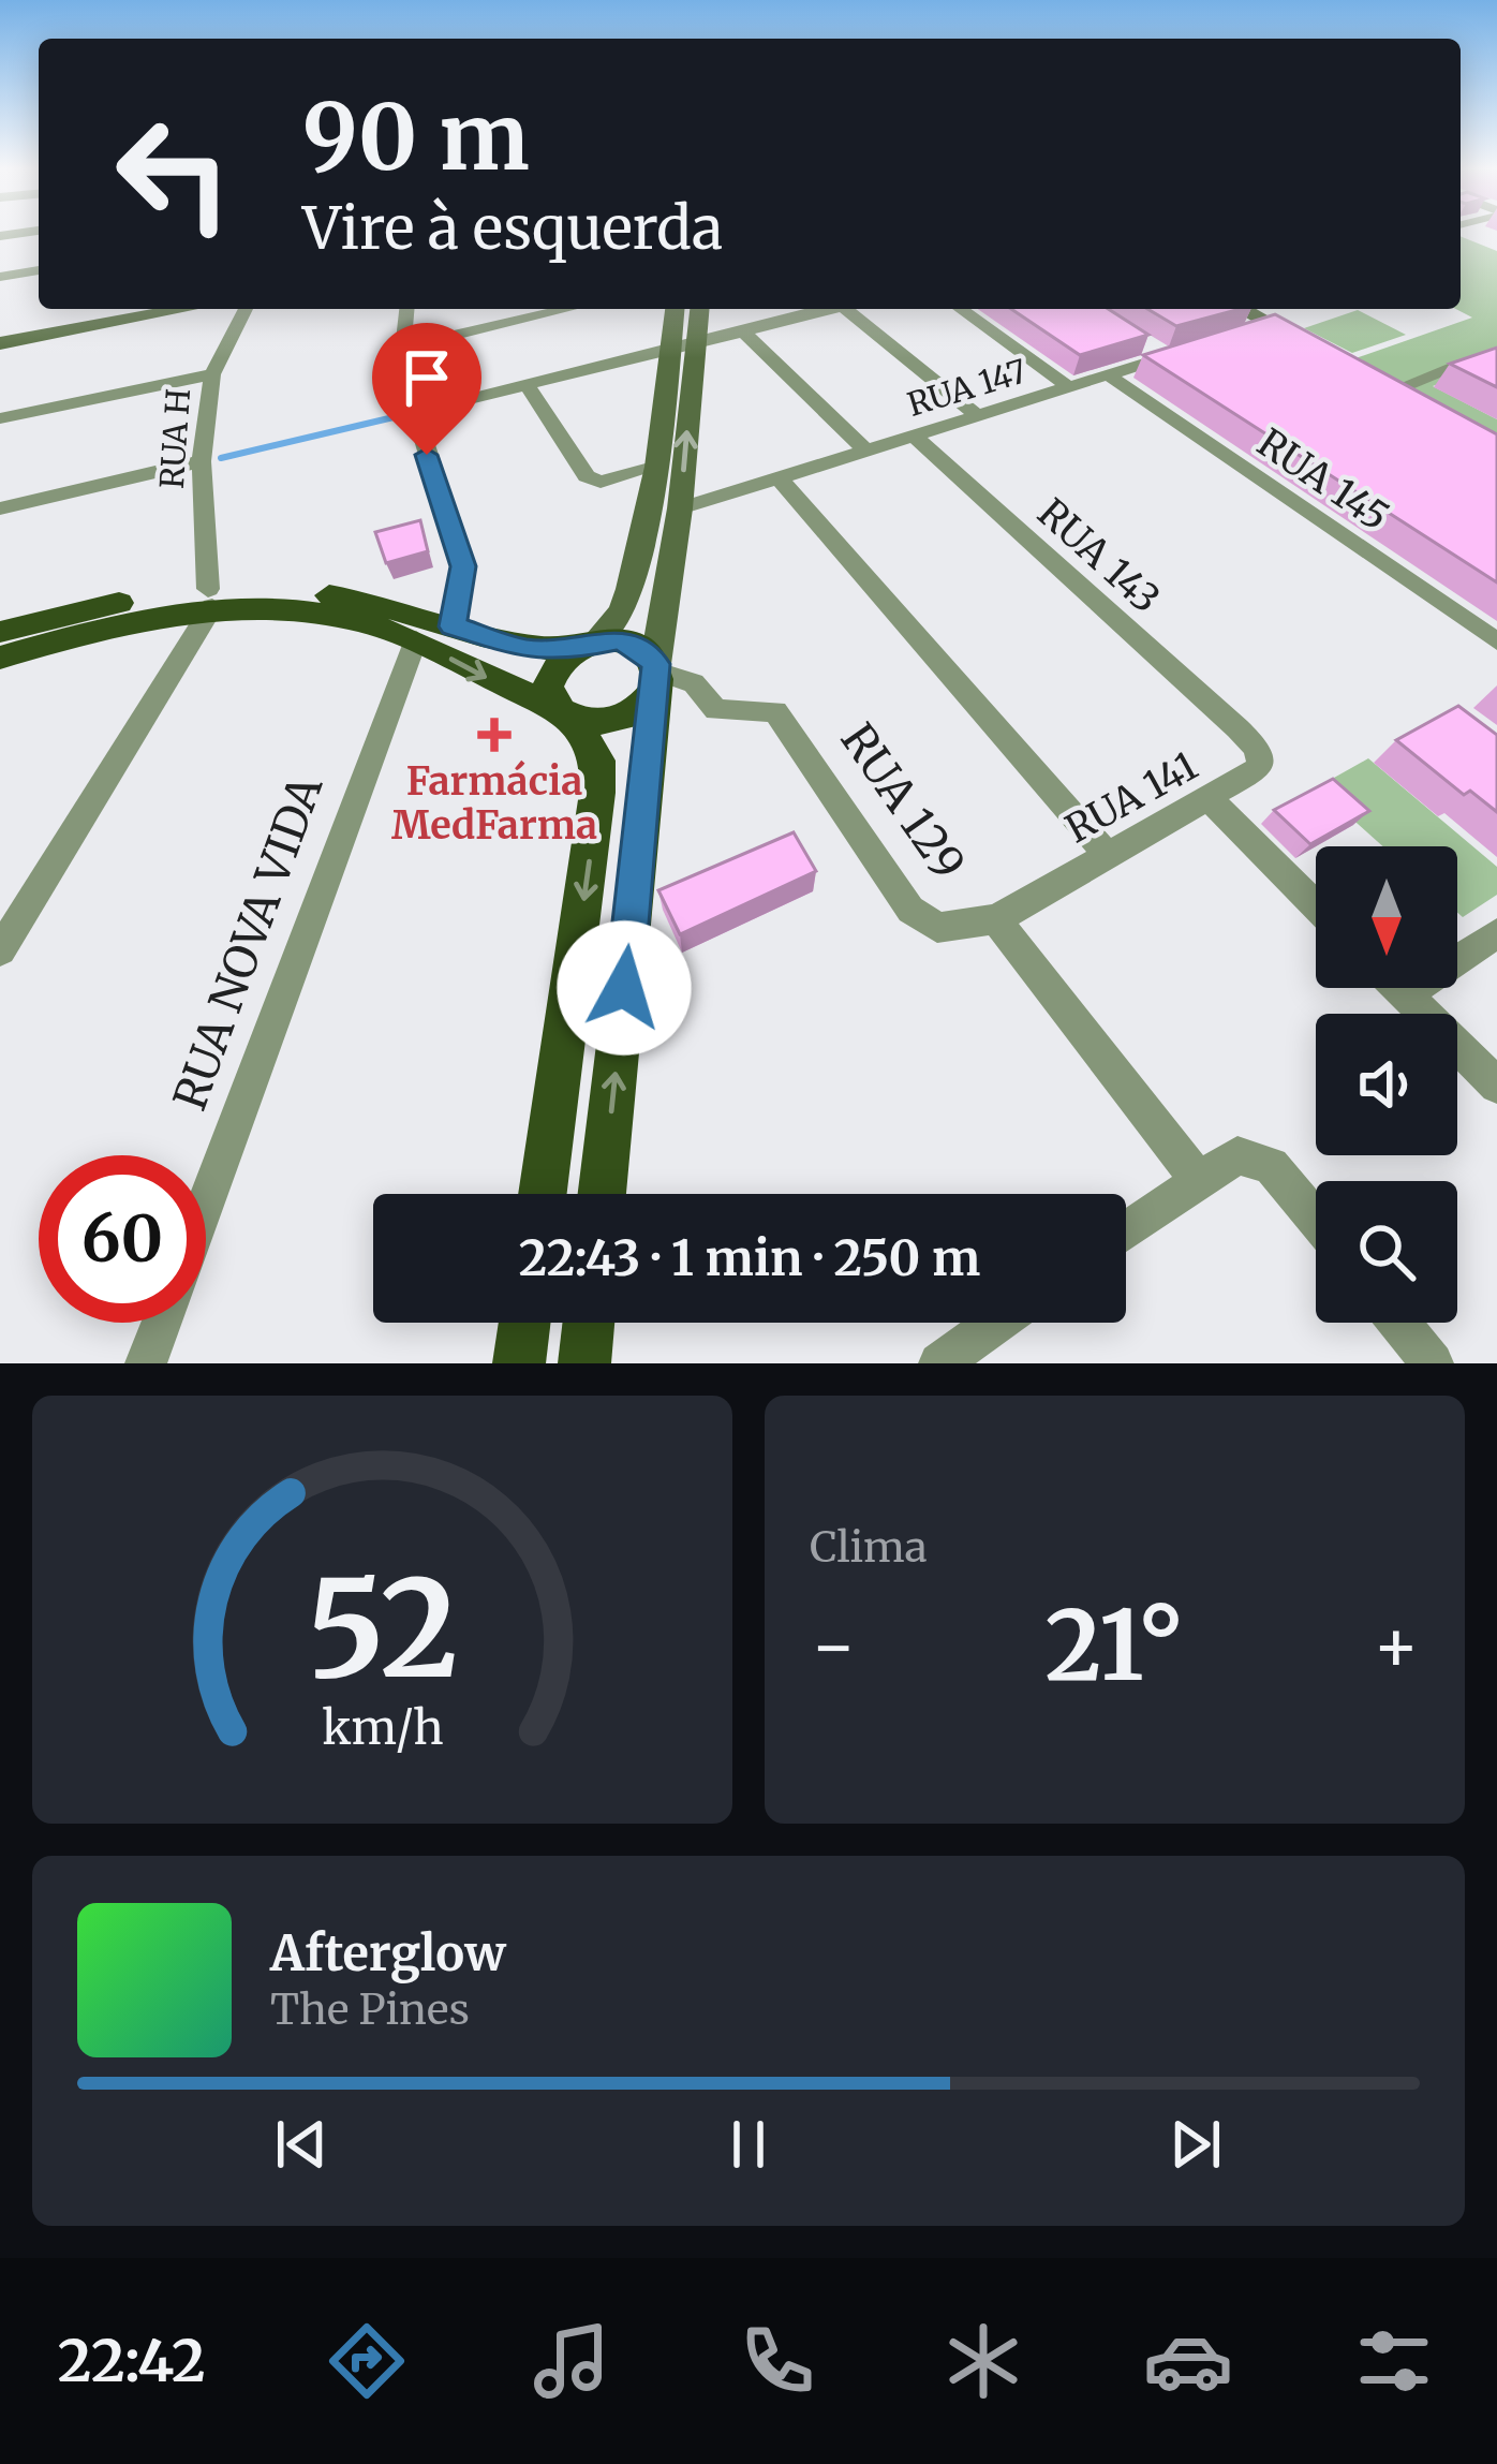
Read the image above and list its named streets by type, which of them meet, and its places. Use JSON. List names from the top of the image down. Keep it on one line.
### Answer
{"streets":{"street":["RUA 147","RUA H","RUA 145","RUA 143","RUA 141","RUA 129","RUA NOVA VIDA"]},"crossings":[["RUA 147","RUA 145"],["RUA 147","RUA 143"],["RUA 143","RUA 141"],["RUA 141","RUA 129"]],"places":{"health":["Farmácia MedFarma"]},"north":"bottom","page":{"turn":["90 m","Vire à esquerda"],"limit":"60","trip":"22:43 · 1 min · 250 m","tile":"Clima","heat":["−","21°","+"],"song":["Afterglow","The Pines"],"tabs":"22:42","gauge":["52","km/h"]}}
